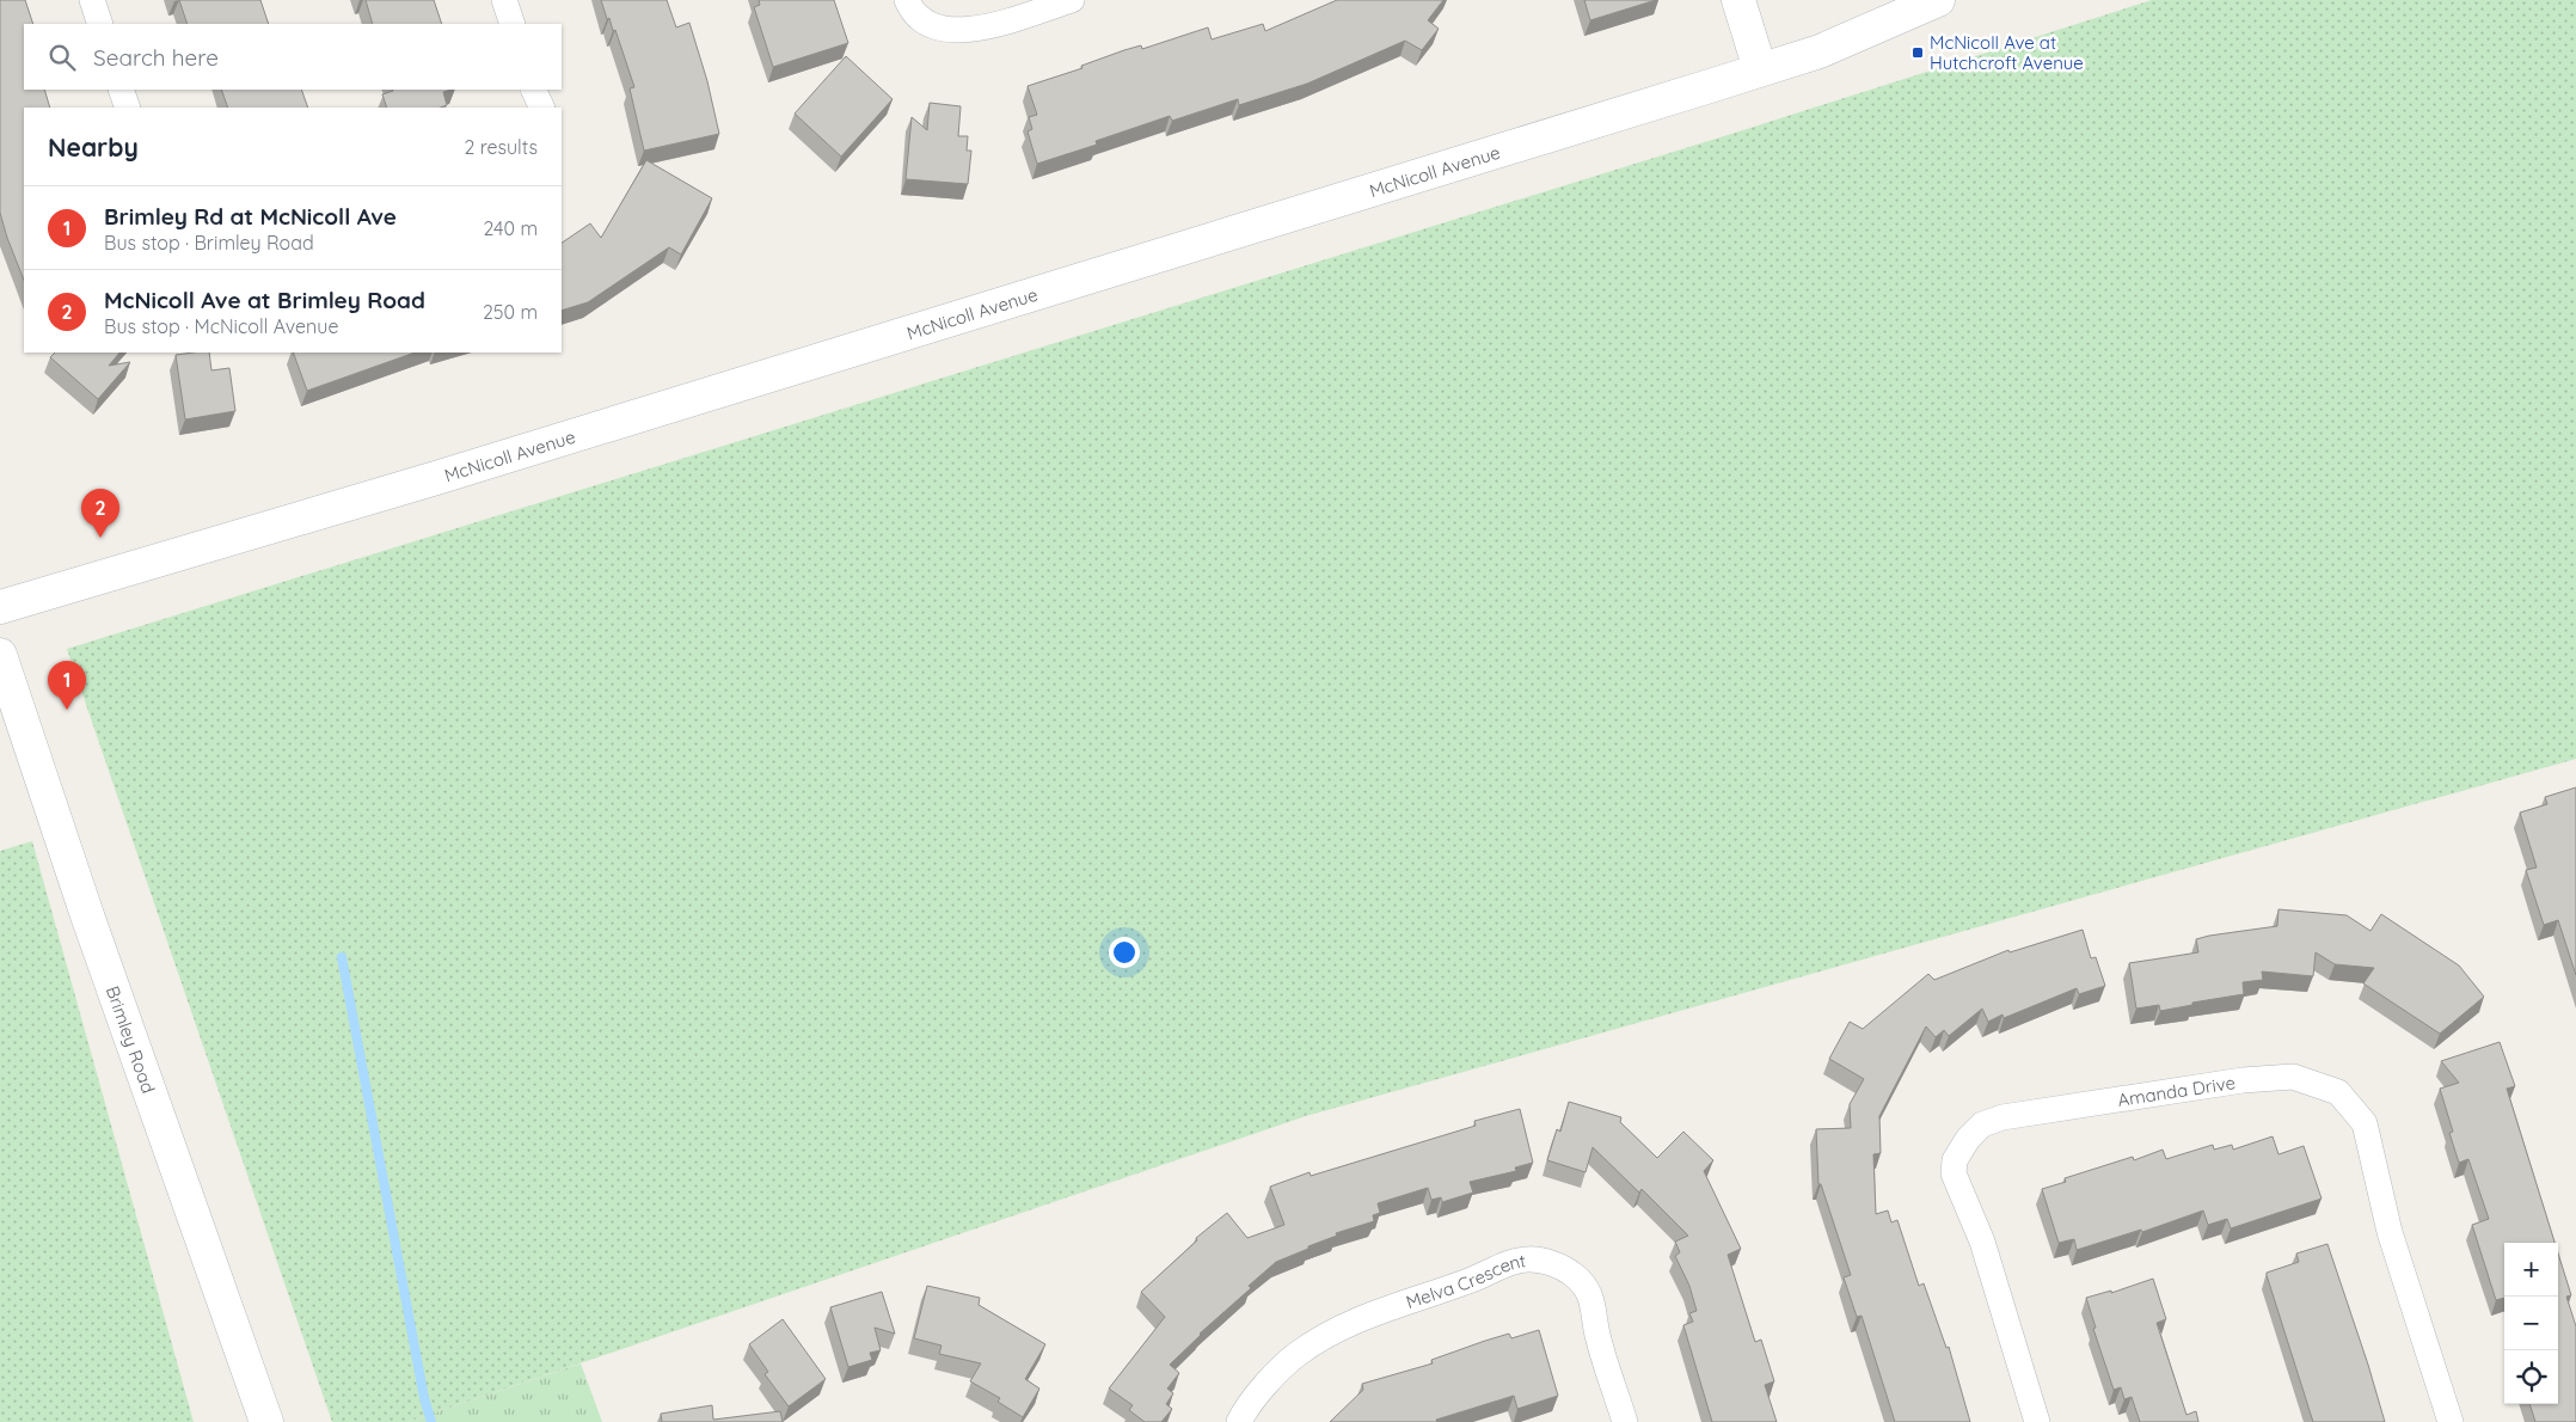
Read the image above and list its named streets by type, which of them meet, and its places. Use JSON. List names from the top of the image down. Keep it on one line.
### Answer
{"streets":{"main road":["McNicoll Avenue","Brimley Road"],"street":["Amanda Drive","Melva Crescent"]},"places":{"transit":["McNicoll Ave at Hutchcroft Avenue"]},"page":{"search":"Search here","heading":["Nearby","2 results"],"list":[{"mark":"1","name":"Brimley Rd at McNicoll Ave","note":"Bus stop · Brimley Road","value":"240 m"},{"mark":"2","name":"McNicoll Ave at Brimley Road","note":"Bus stop · McNicoll Avenue","value":"250 m"}],"pins":["2","1"],"map_buttons":["+","−"]}}
